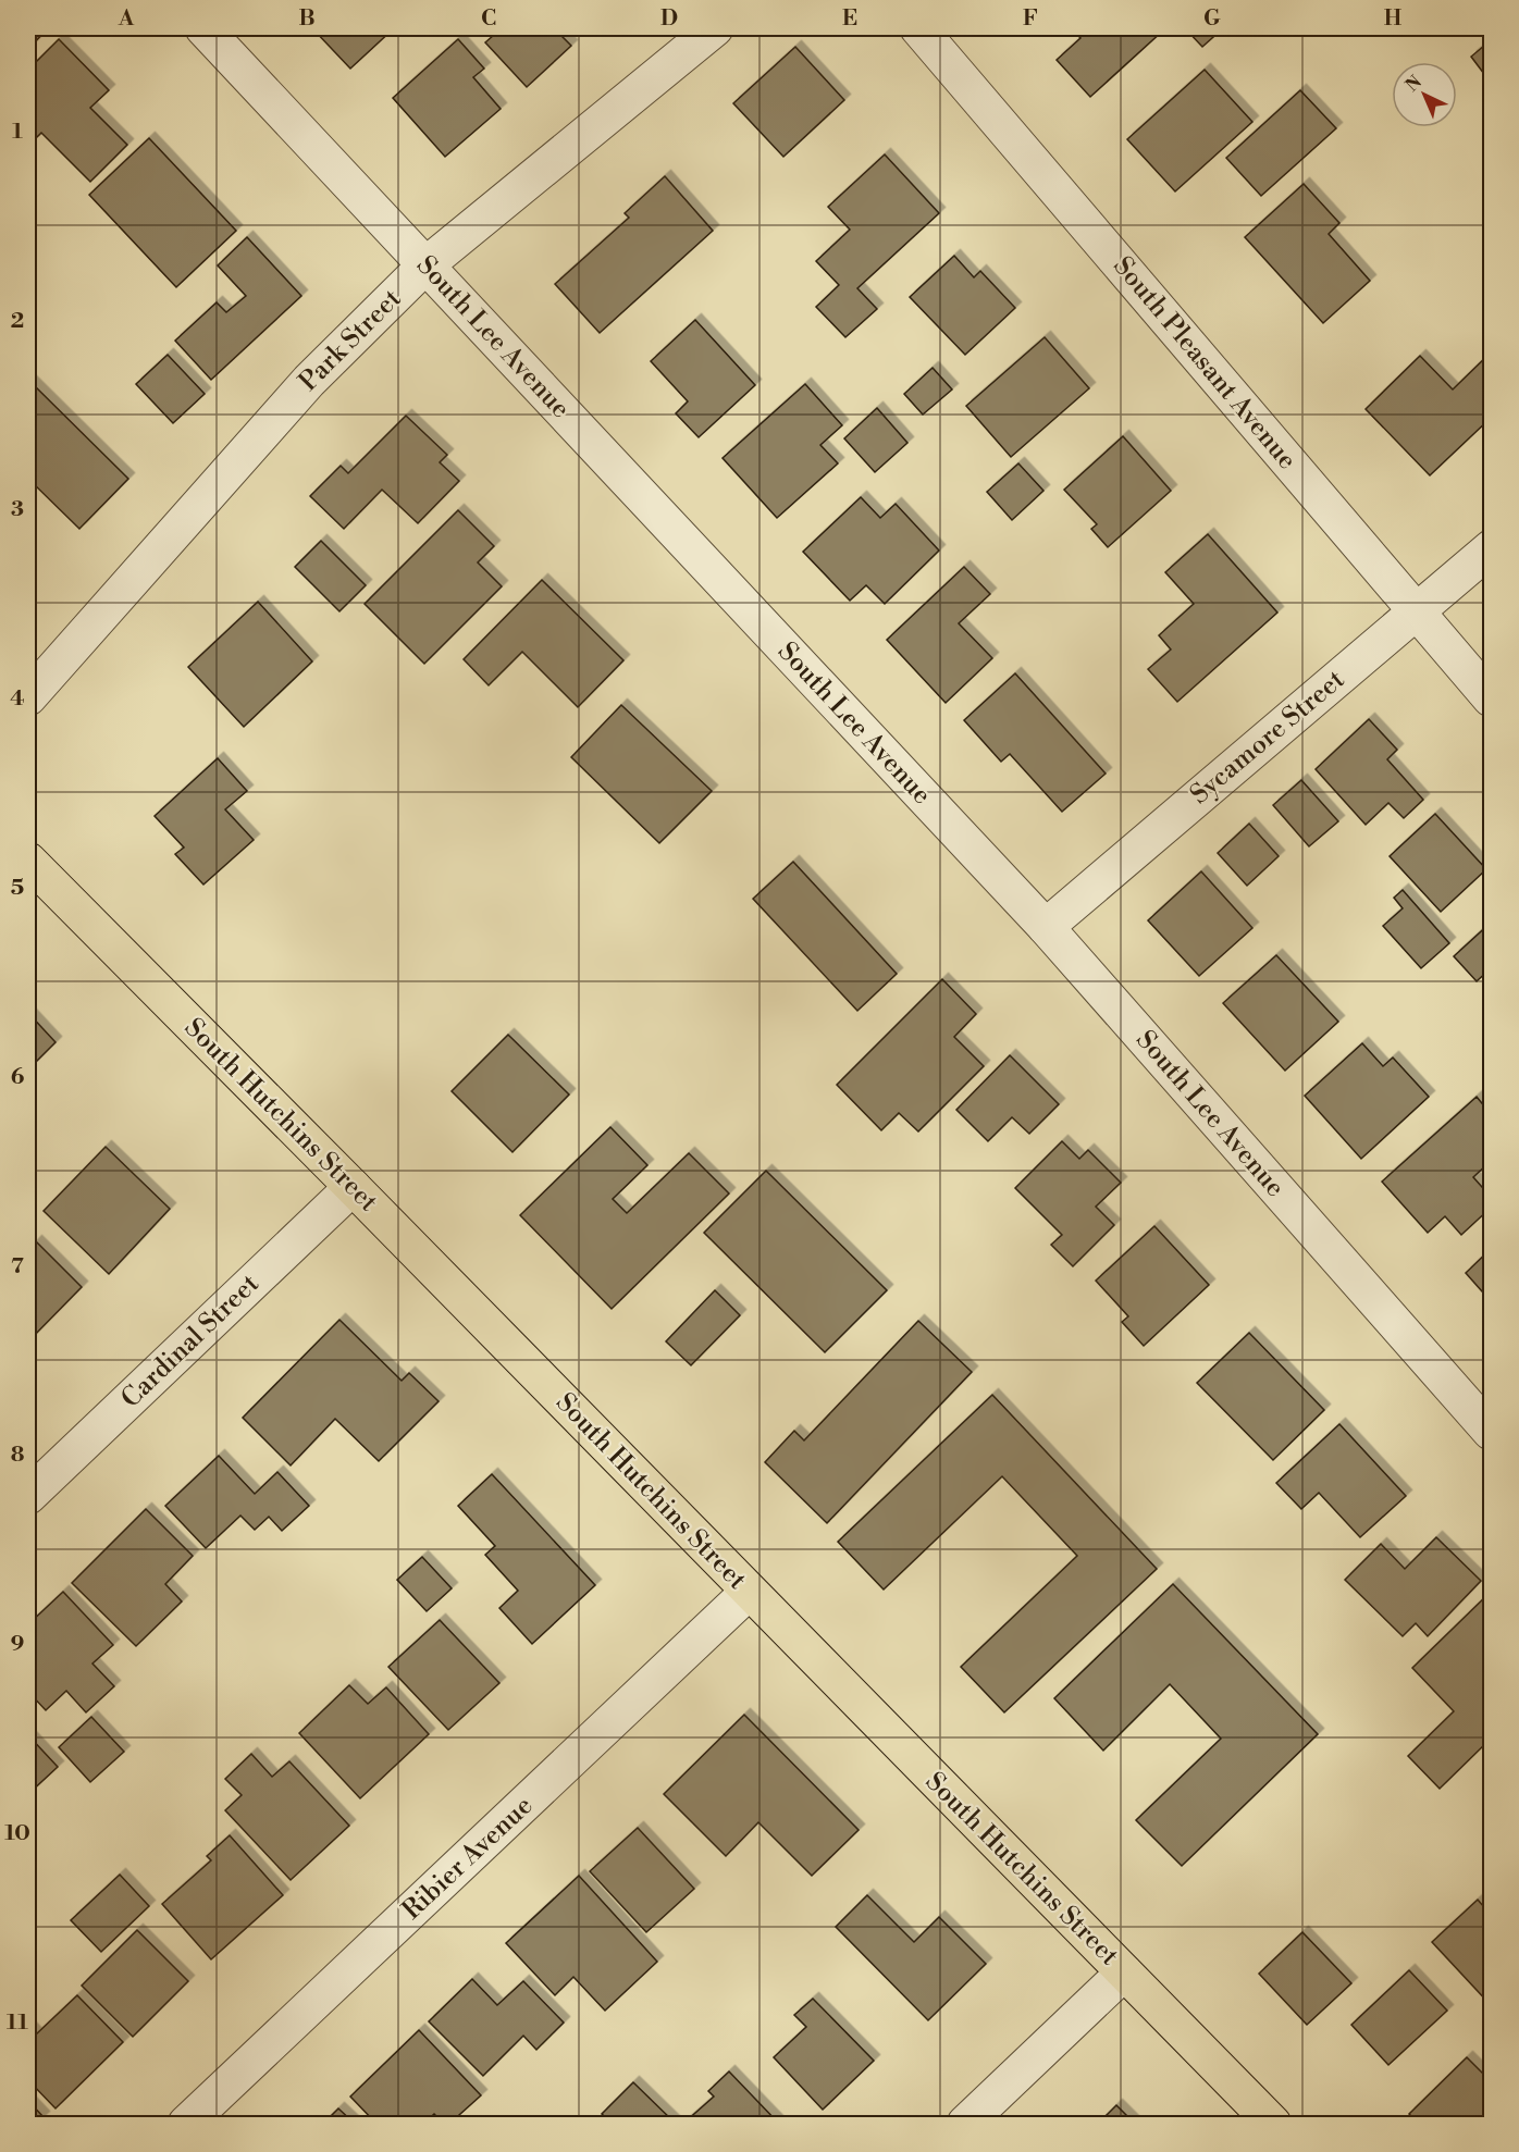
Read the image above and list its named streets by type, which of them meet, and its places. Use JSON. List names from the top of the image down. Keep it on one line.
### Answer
{"streets":{"main road":["South Hutchins Street"],"street":["South Lee Avenue","Park Street","South Pleasant Avenue","Sycamore Street","Cardinal Street","Ribier Avenue"]},"crossings":[["South Lee Avenue","Park Street"],["South Lee Avenue","Sycamore Street"],["South Pleasant Avenue","Sycamore Street"],["South Hutchins Street","Cardinal Street"],["South Hutchins Street","Ribier Avenue"]],"north":"top left","grid":{"columns":["A","B","C","D","E","F","G","H"],"rows":["1","2","3","4","5","6","7","8","9","10","11"]}}
